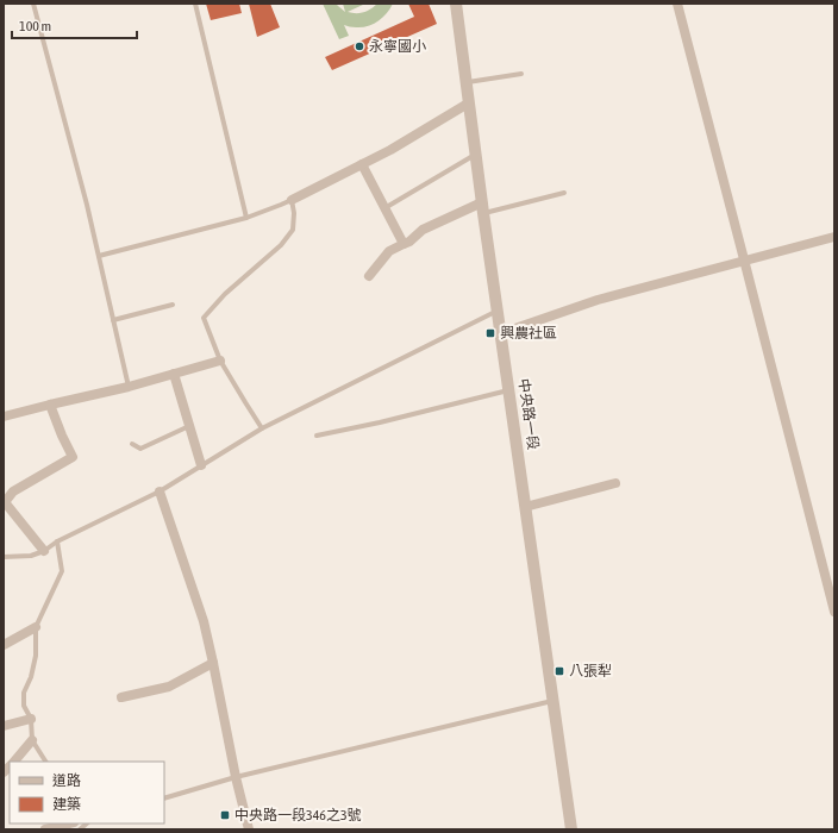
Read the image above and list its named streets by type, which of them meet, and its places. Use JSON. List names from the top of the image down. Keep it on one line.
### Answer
{"streets":{"street":["中央路一段"]},"places":{"other":["永寧國小"],"transit":["興農社區","八張犁","中央路一段346之3號"]},"legend":["道路","建築"],"scale_bar":"100 m"}
